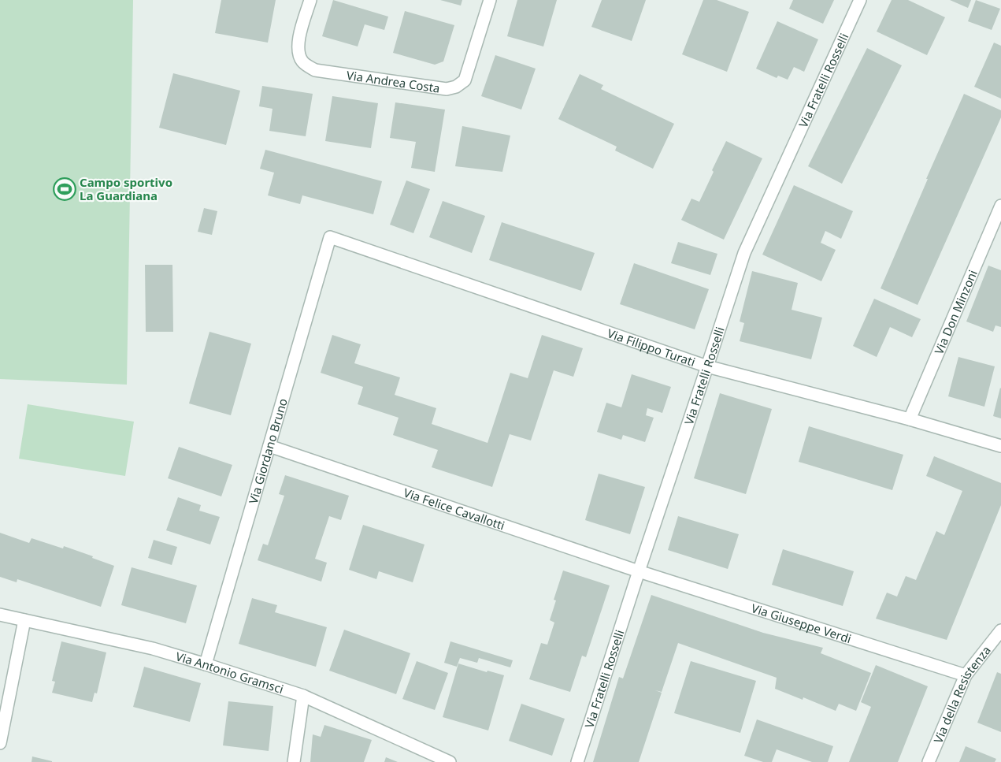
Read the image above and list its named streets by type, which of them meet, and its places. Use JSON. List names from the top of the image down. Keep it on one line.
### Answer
{"streets":{"street":["Via Fratelli Rosselli","Via Andrea Costa","Via Don Minzoni","Via Filippo Turati","Via Giordano Bruno","Via Felice Cavallotti","Via Giuseppe Verdi","Via Antonio Gramsci","Via della Resistenza"]},"crossings":[["Via Fratelli Rosselli","Via Filippo Turati"],["Via Fratelli Rosselli","Via Felice Cavallotti"],["Via Fratelli Rosselli","Via Giuseppe Verdi"],["Via Don Minzoni","Via Filippo Turati"],["Via Filippo Turati","Via Giordano Bruno"],["Via Giordano Bruno","Via Felice Cavallotti"],["Via Giordano Bruno","Via Antonio Gramsci"],["Via Felice Cavallotti","Via Giuseppe Verdi"],["Via Giuseppe Verdi","Via della Resistenza"]],"places":{"sports":["Campo sportivo La Guardiana"]}}
